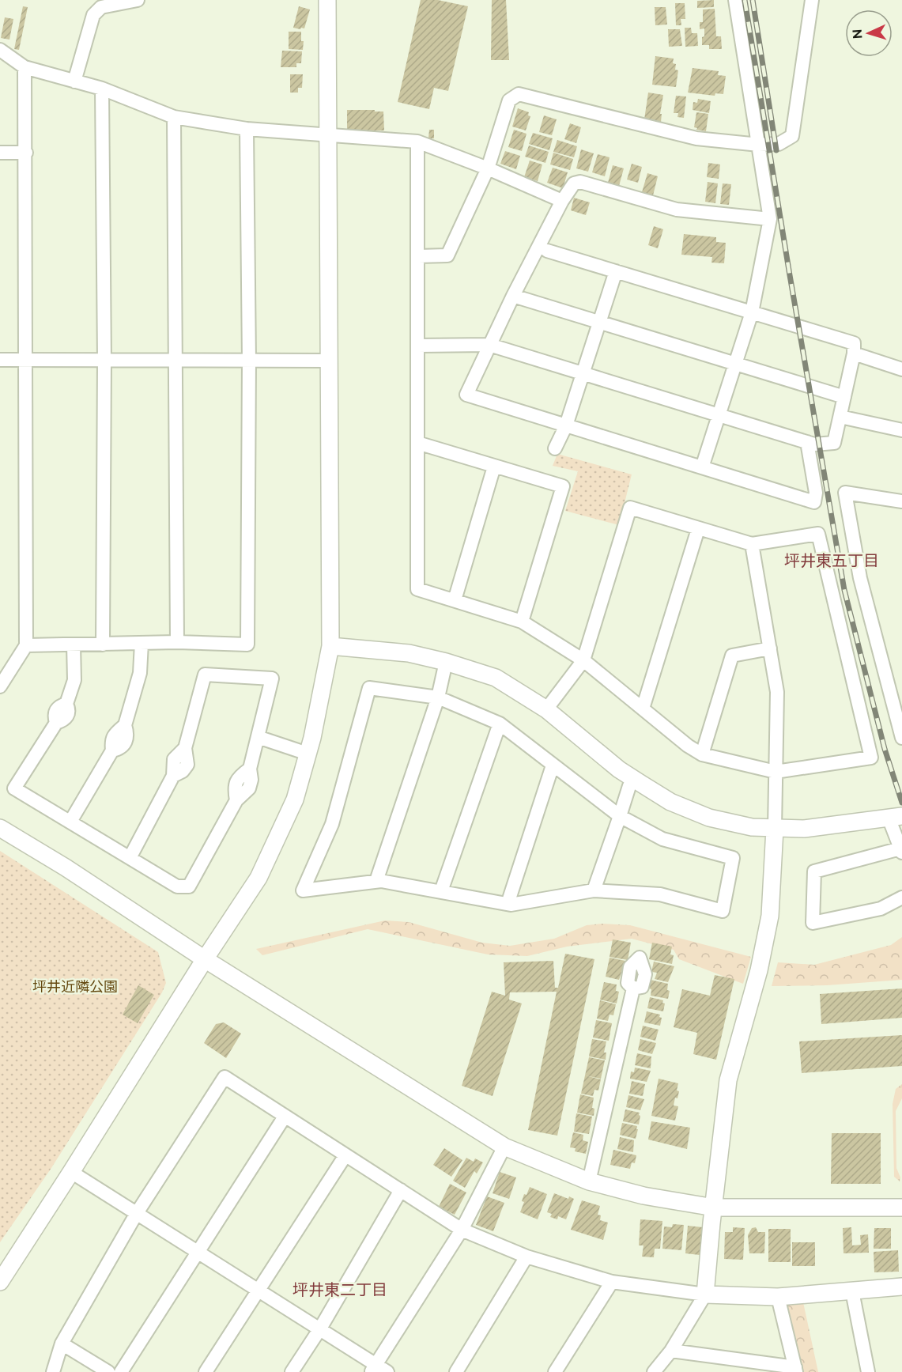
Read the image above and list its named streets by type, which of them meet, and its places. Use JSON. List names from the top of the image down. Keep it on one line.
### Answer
{"districts":["坪井東五丁目","坪井東二丁目"],"parks":["坪井近隣公園"],"north":"left"}
